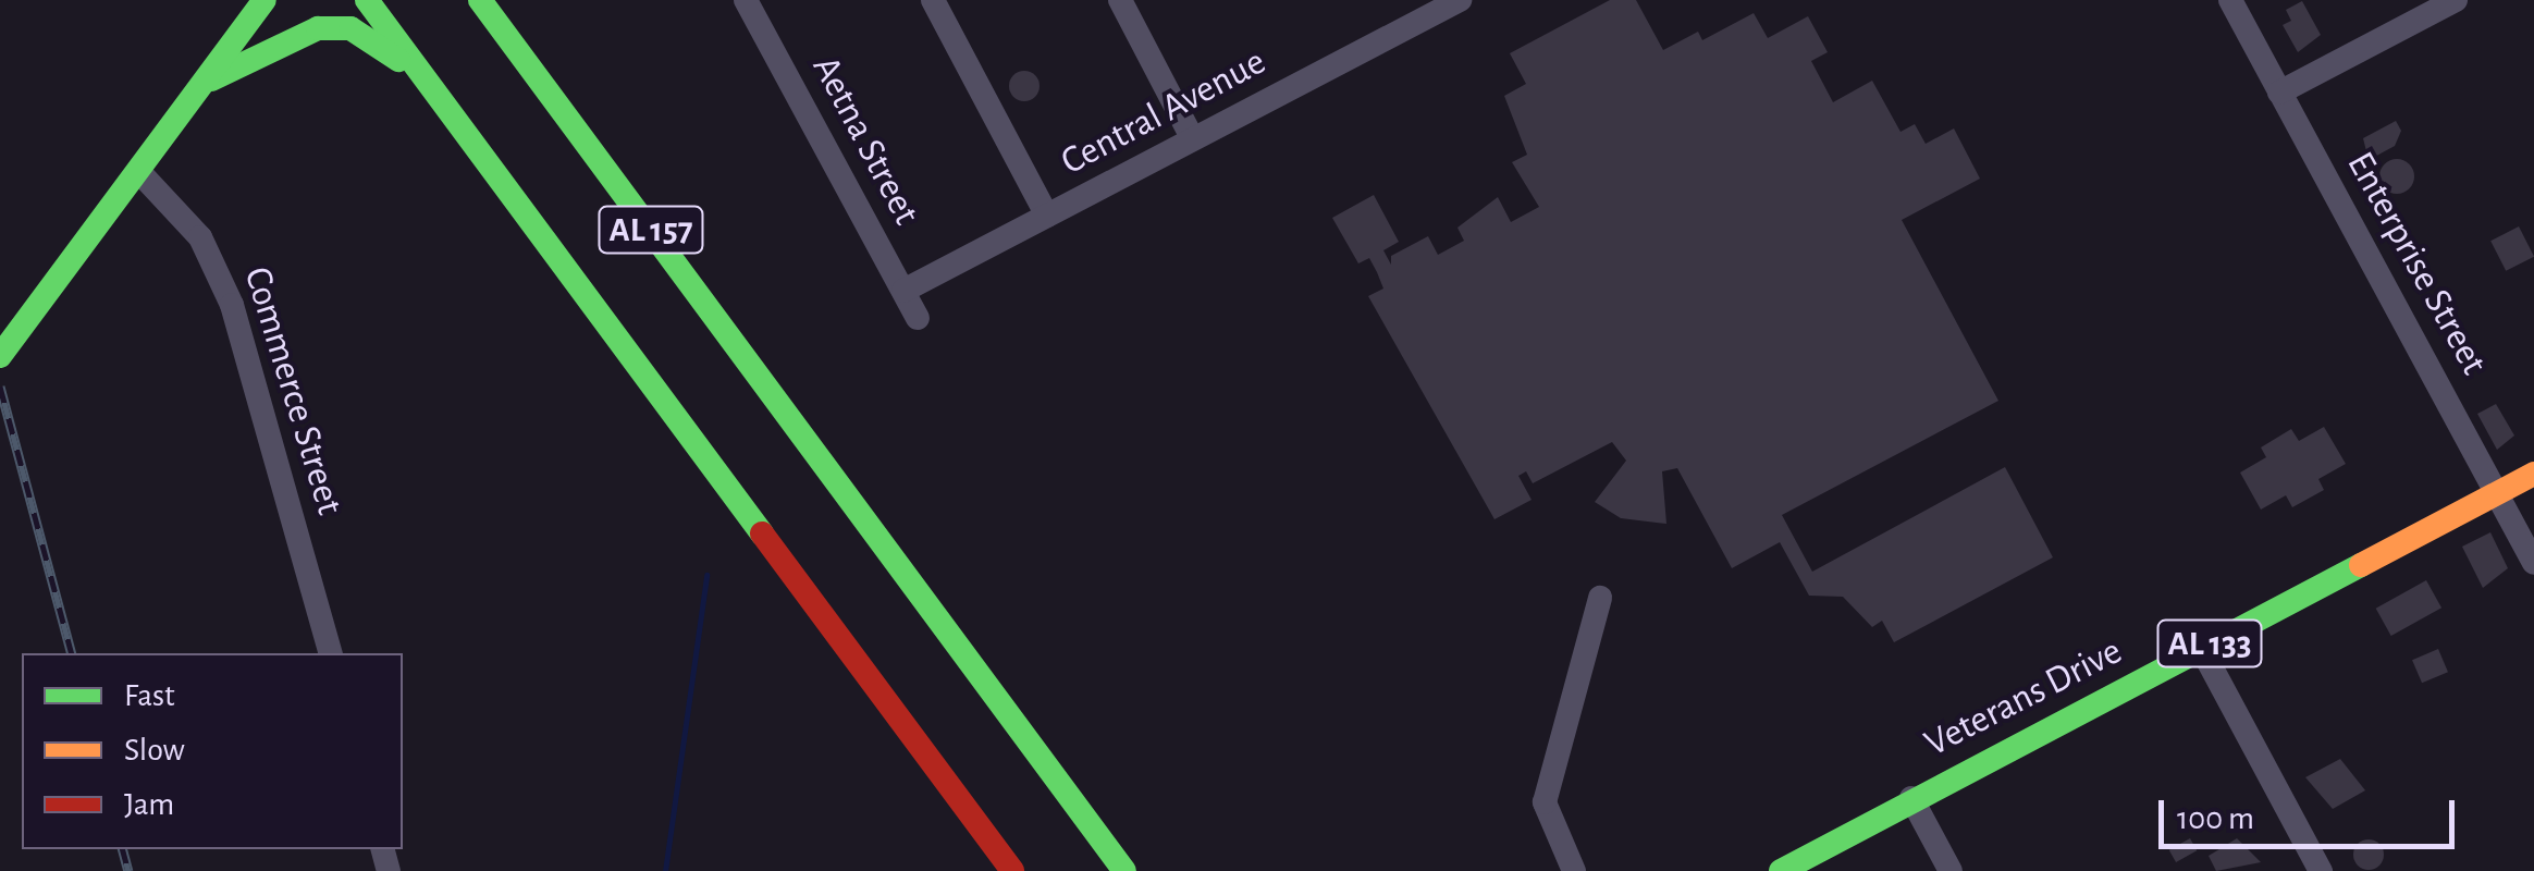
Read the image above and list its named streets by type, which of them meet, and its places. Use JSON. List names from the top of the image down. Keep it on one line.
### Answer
{"streets":{"main road":["AL 157","AL 133","Veterans Drive"],"street":["Central Avenue","Aetna Street","Enterprise Street","Commerce Street"]},"crossings":[["Central Avenue","Aetna Street"],["Enterprise Street","Veterans Drive"]],"legend":["Fast","Slow","Jam"],"scale_bar":"100 m"}
